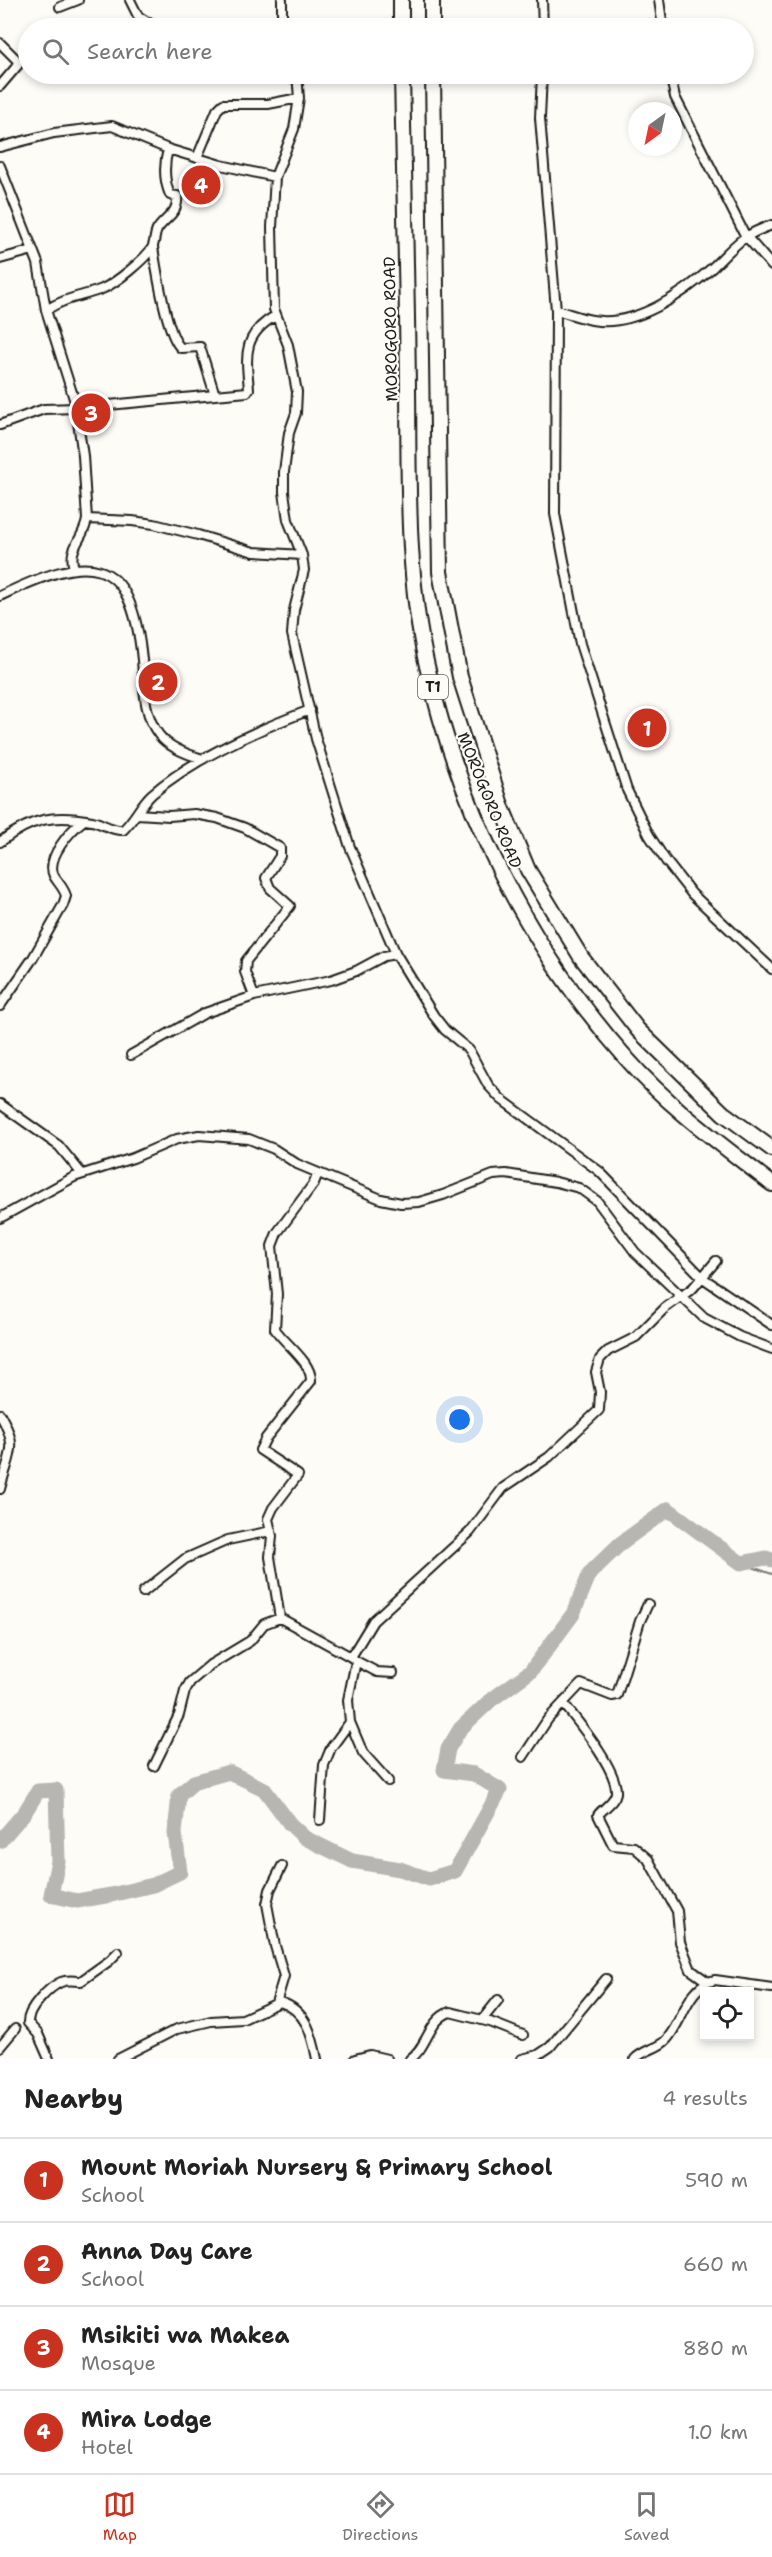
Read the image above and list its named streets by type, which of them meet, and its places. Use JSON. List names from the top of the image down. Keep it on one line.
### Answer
{"streets":{"highway":["MOROGORO ROAD","T1"]},"north":"bottom left","page":{"search":"Search here","pins":["4","3","2","1"],"heading":["Nearby","4 results"],"list":[{"mark":"1","name":"Mount Moriah Nursery & Primary School","note":"School","value":"590 m"},{"mark":"2","name":"Anna Day Care","note":"School","value":"660 m"},{"mark":"3","name":"Msikiti wa Makea","note":"Mosque","value":"880 m"},{"mark":"4","name":"Mira Lodge","note":"Hotel","value":"1.0 km"}],"nav":["Map","Directions","Saved"]}}
